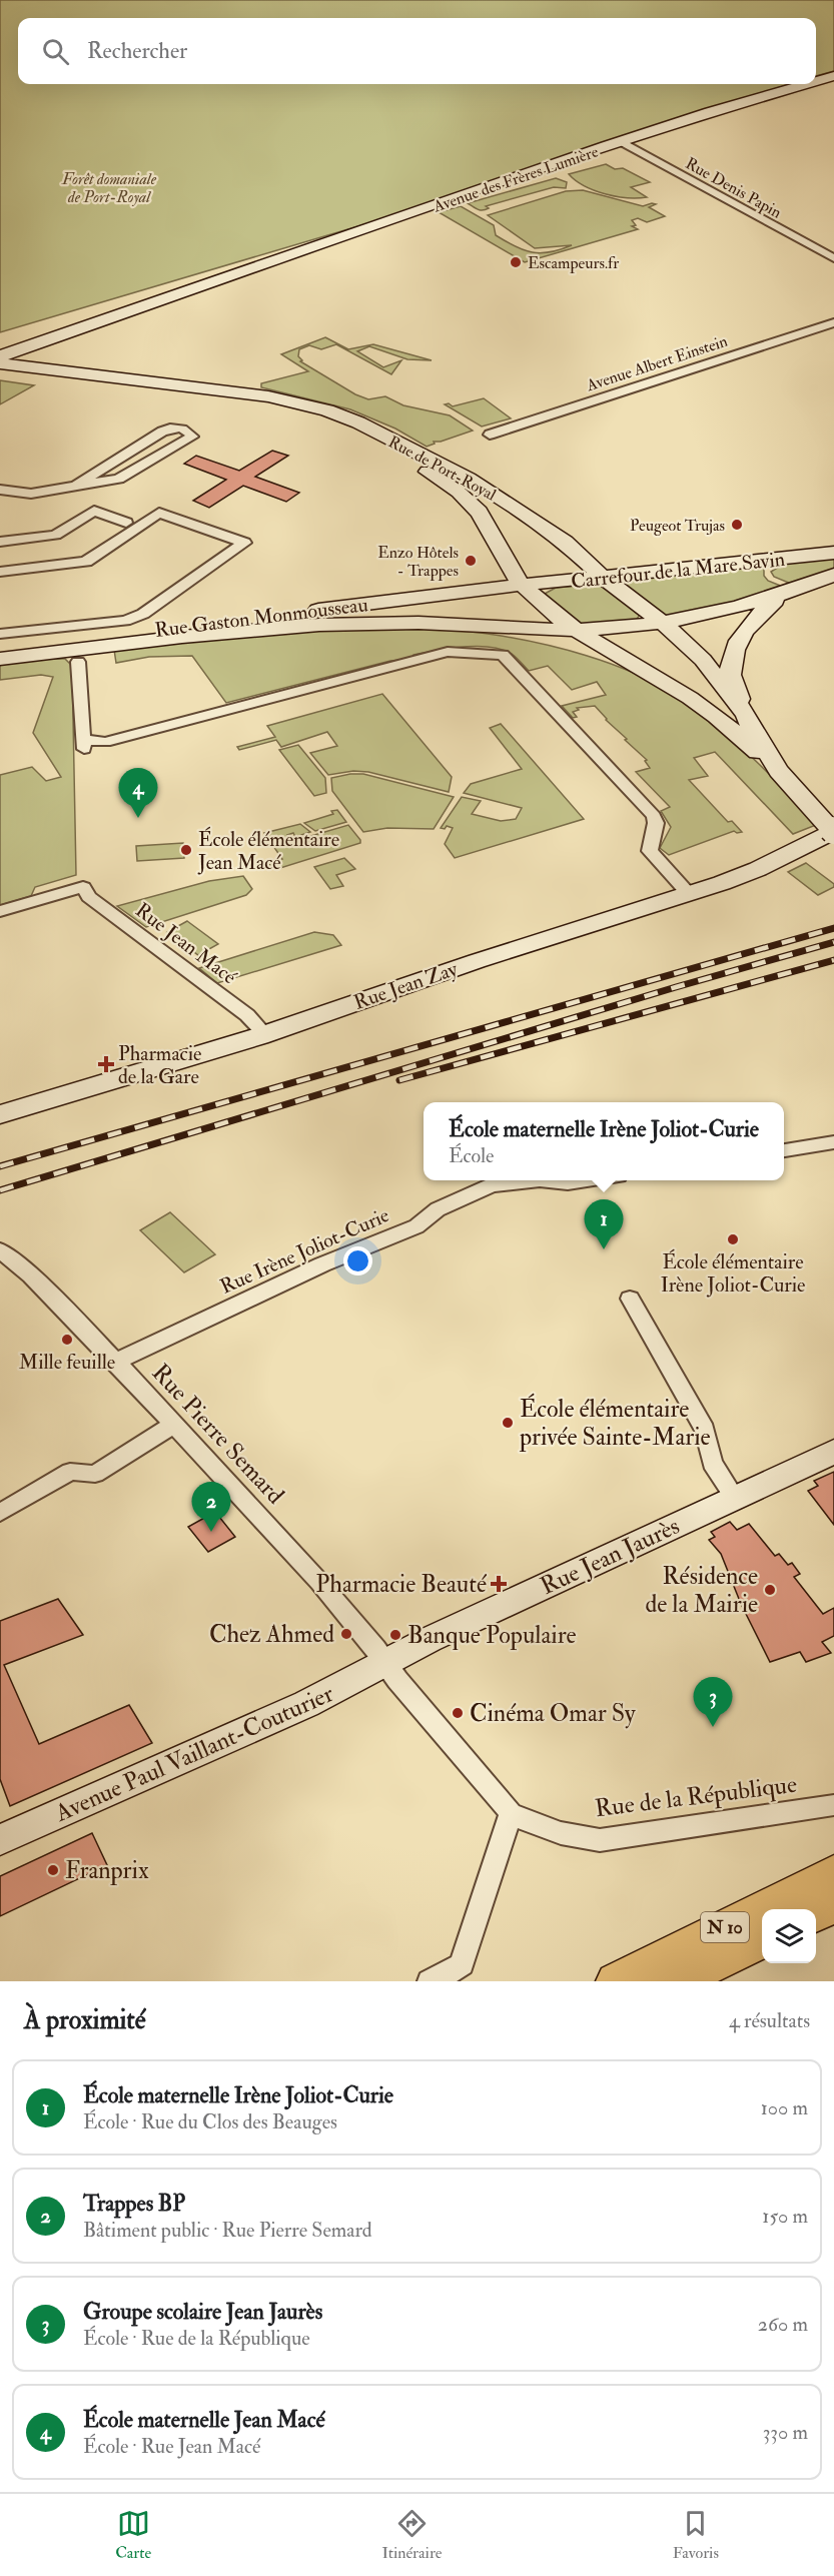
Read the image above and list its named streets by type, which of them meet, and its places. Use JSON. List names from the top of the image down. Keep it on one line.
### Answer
{"streets":{"main road":["Avenue des Frères Lumière","Rue de Port-Royal","Carrefour de la Mare Savin","Rue Gaston Monmousseau","Rue Jean Zay","Rue Jean Jaurès","Avenue Paul Vaillant-Couturier","N 10"],"street":["Rue Denis Papin","Avenue Albert Einstein","Rue Jean Macé","Rue Irène Joliot-Curie","Rue Pierre Semard","Rue de la République"]},"crossings":[["Avenue des Frères Lumière","Rue Denis Papin"],["Rue de Port-Royal","Carrefour de la Mare Savin"],["Rue de Port-Royal","Rue Gaston Monmousseau"],["Rue de Port-Royal","Rue Jean Zay"],["Carrefour de la Mare Savin","Rue Gaston Monmousseau"],["Rue Jean Macé","Rue Jean Zay"],["Rue Irène Joliot-Curie","Rue Pierre Semard"],["Rue Pierre Semard","Rue Jean Jaurès"],["Rue Pierre Semard","Avenue Paul Vaillant-Couturier"],["Rue Pierre Semard","Rue de la République"],["Rue Jean Jaurès","Avenue Paul Vaillant-Couturier"],["Rue Jean Jaurès","Rue de la République"],["Avenue Paul Vaillant-Couturier","Rue de la République"]],"parks":["Forêt domaniale de Port-Royal"],"places":{"other":["Escampeurs.fr","Peugeot Trujas","Enzo Hôtels - Trappes","École élémentaire Jean Macé","École élémentaire Irène Joliot-Curie","Mille feuille","École élémentaire privée Sainte-Marie","Résidence de la Mairie","Chez Ahmed","Banque Populaire","Cinéma Omar Sy","Franprix"],"health":["Pharmacie de la Gare","Pharmacie Beauté"]},"page":{"search":"Rechercher","pins":["4","1","2","3"],"popup":["École maternelle Irène Joliot-Curie","École"],"heading":["À proximité","4 résultats"],"list":[{"mark":"1","name":"École maternelle Irène Joliot-Curie","note":"École · Rue du Clos des Beauges","value":"100 m"},{"mark":"2","name":"Trappes BP","note":"Bâtiment public · Rue Pierre Semard","value":"150 m"},{"mark":"3","name":"Groupe scolaire Jean Jaurès","note":"École · Rue de la République","value":"260 m"},{"mark":"4","name":"École maternelle Jean Macé","note":"École · Rue Jean Macé","value":"330 m"}],"nav":["Carte","Itinéraire","Favoris"]}}
